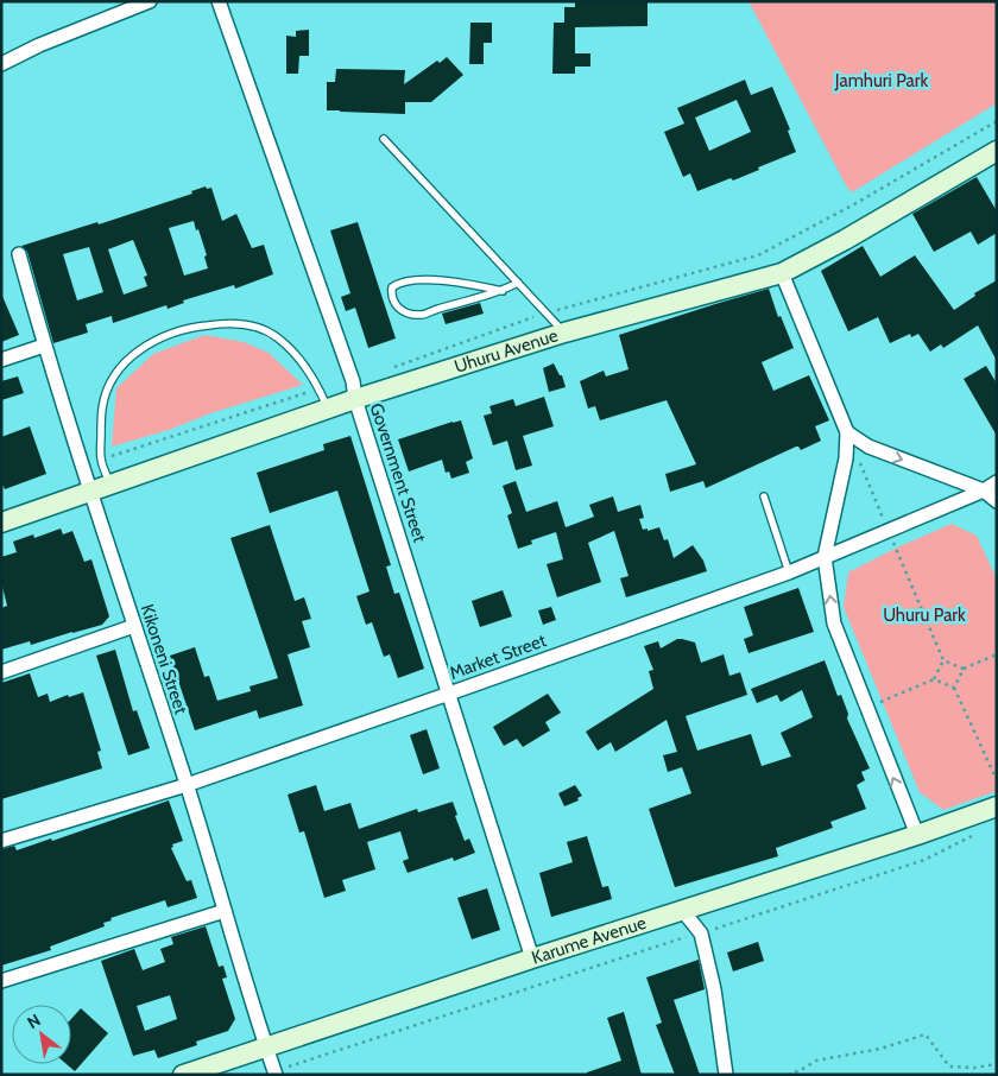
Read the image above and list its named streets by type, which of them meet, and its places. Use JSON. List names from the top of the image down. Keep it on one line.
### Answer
{"streets":{"street":["Uhuru Avenue","Government Street","Market Street","Kikoneni Street","Karume Avenue"]},"crossings":[["Uhuru Avenue","Government Street"],["Uhuru Avenue","Kikoneni Street"],["Government Street","Market Street"],["Government Street","Karume Avenue"],["Market Street","Kikoneni Street"],["Kikoneni Street","Karume Avenue"]],"parks":["Jamhuri Park","Uhuru Park"],"north":"top left"}
